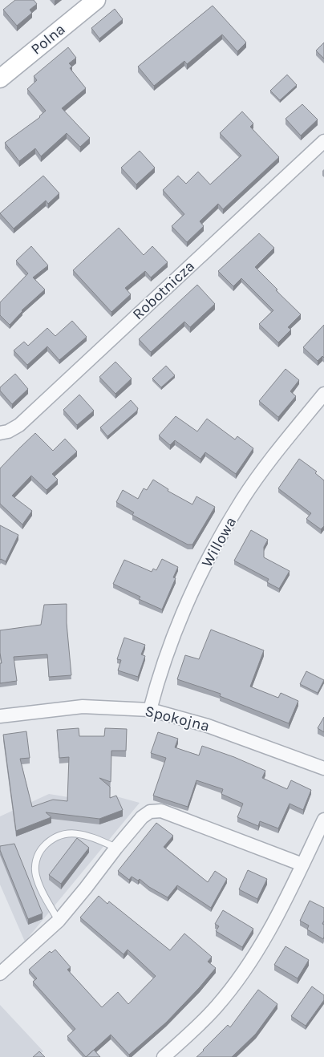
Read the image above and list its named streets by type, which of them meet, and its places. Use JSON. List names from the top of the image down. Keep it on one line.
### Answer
{"streets":{"street":["Polna","Robotnicza","Willowa","Spokojna"]},"crossings":[["Willowa","Spokojna"]]}
